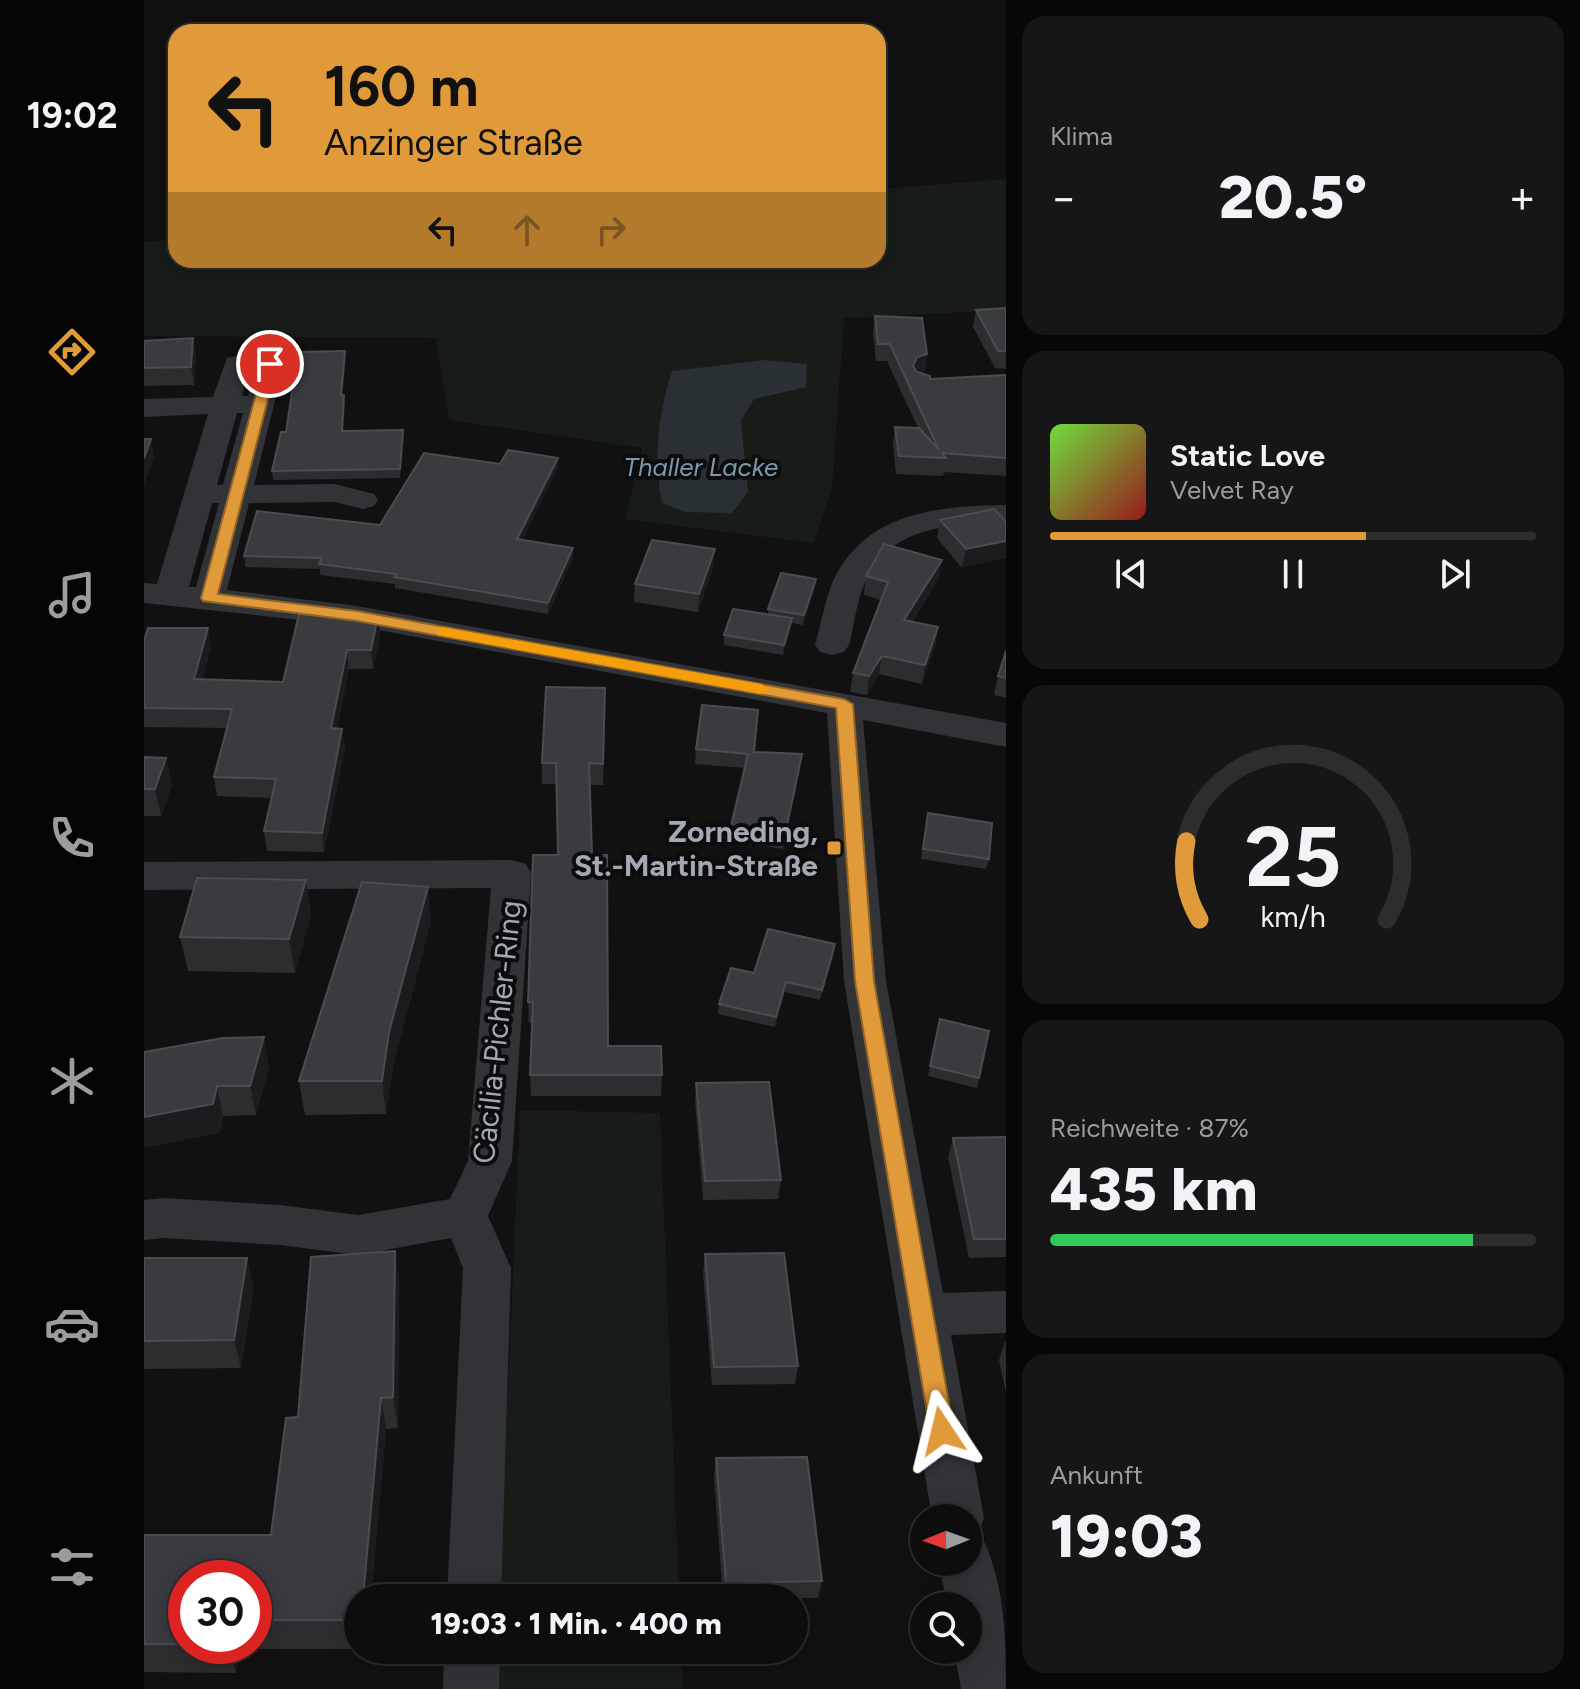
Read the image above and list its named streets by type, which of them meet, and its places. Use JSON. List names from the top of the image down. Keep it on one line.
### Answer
{"streets":{"street":["Cäcilia-Pichler-Ring"]},"water":["Thaller Lacke"],"places":{"transit":["Zorneding, St.-Martin-Straße"]},"north":"left","page":{"tabs":"19:02","tile":["Klima",["Reichweite · 87%","435 km"],["Ankunft","19:03"]],"turn":["160 m","Anzinger Straße"],"heat":["−","20.5°","+"],"song":["Static Love","Velvet Ray"],"limit":"30","trip":"19:03 · 1 Min. · 400 m","gauge":["25","km/h"]}}
